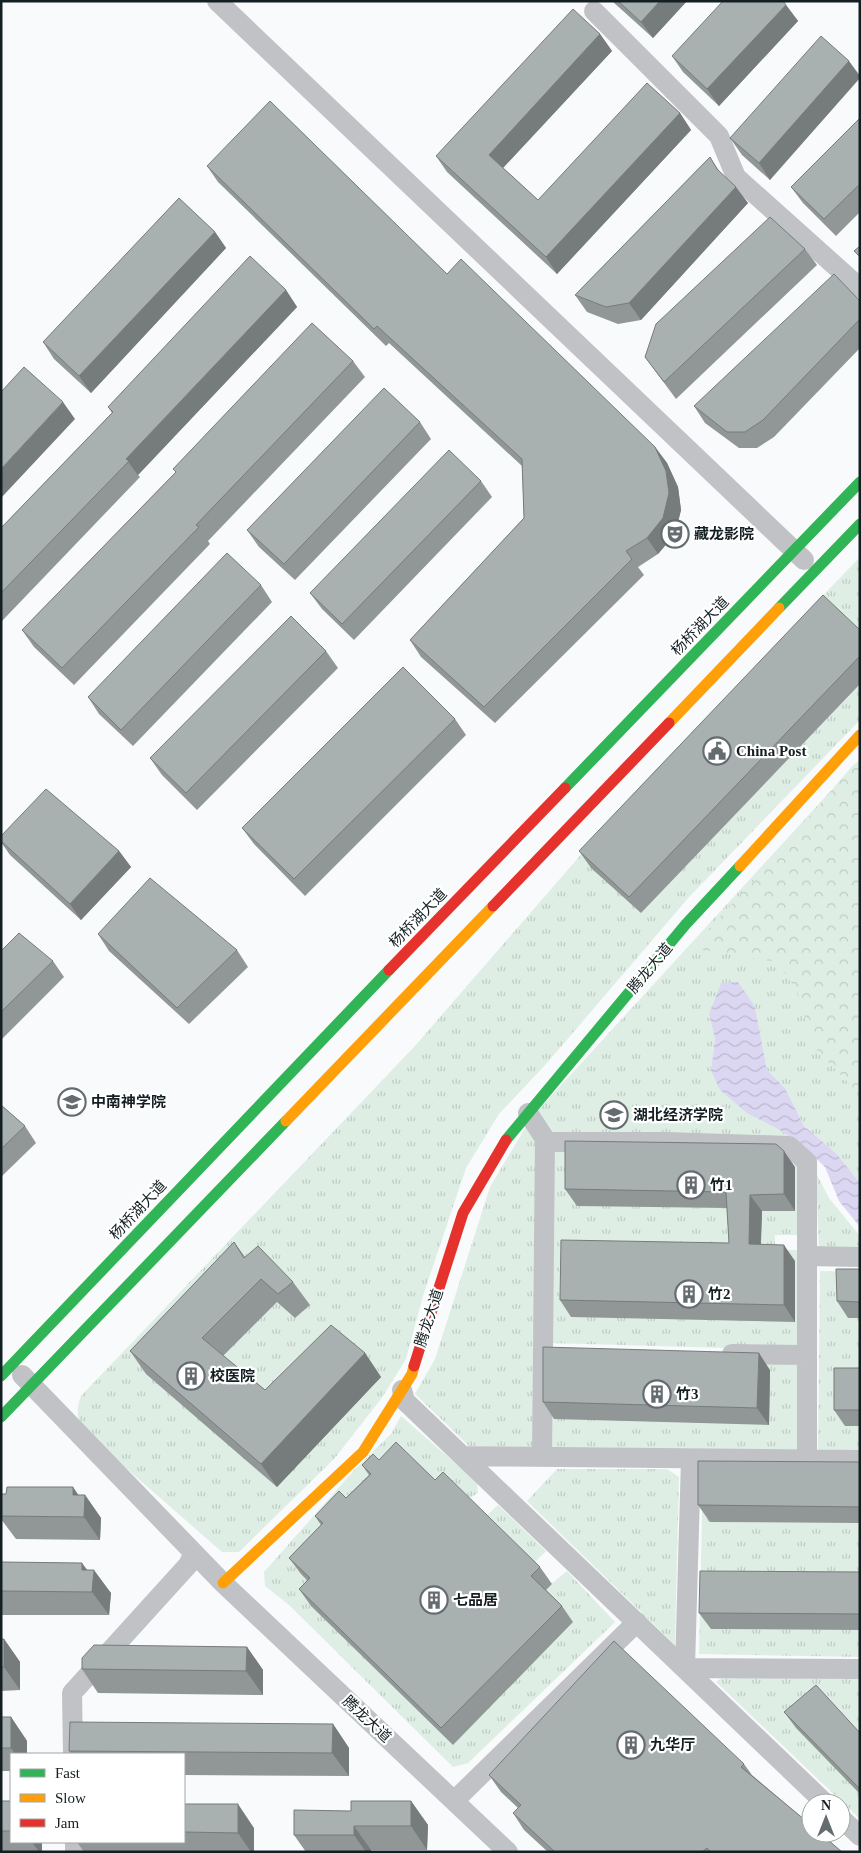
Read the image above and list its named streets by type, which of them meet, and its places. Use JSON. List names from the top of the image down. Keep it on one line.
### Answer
{"streets":{"main road":["杨桥湖大道","腾龙大道"]},"places":{"theatre":["藏龙影院"],"public building":["China Post"],"school or university":["中南神学院","湖北经济学院"],"building":["竹1","竹2","校医院","竹3","七品居","九华厅"]},"legend":["Fast","Slow","Jam"],"north":"top"}
